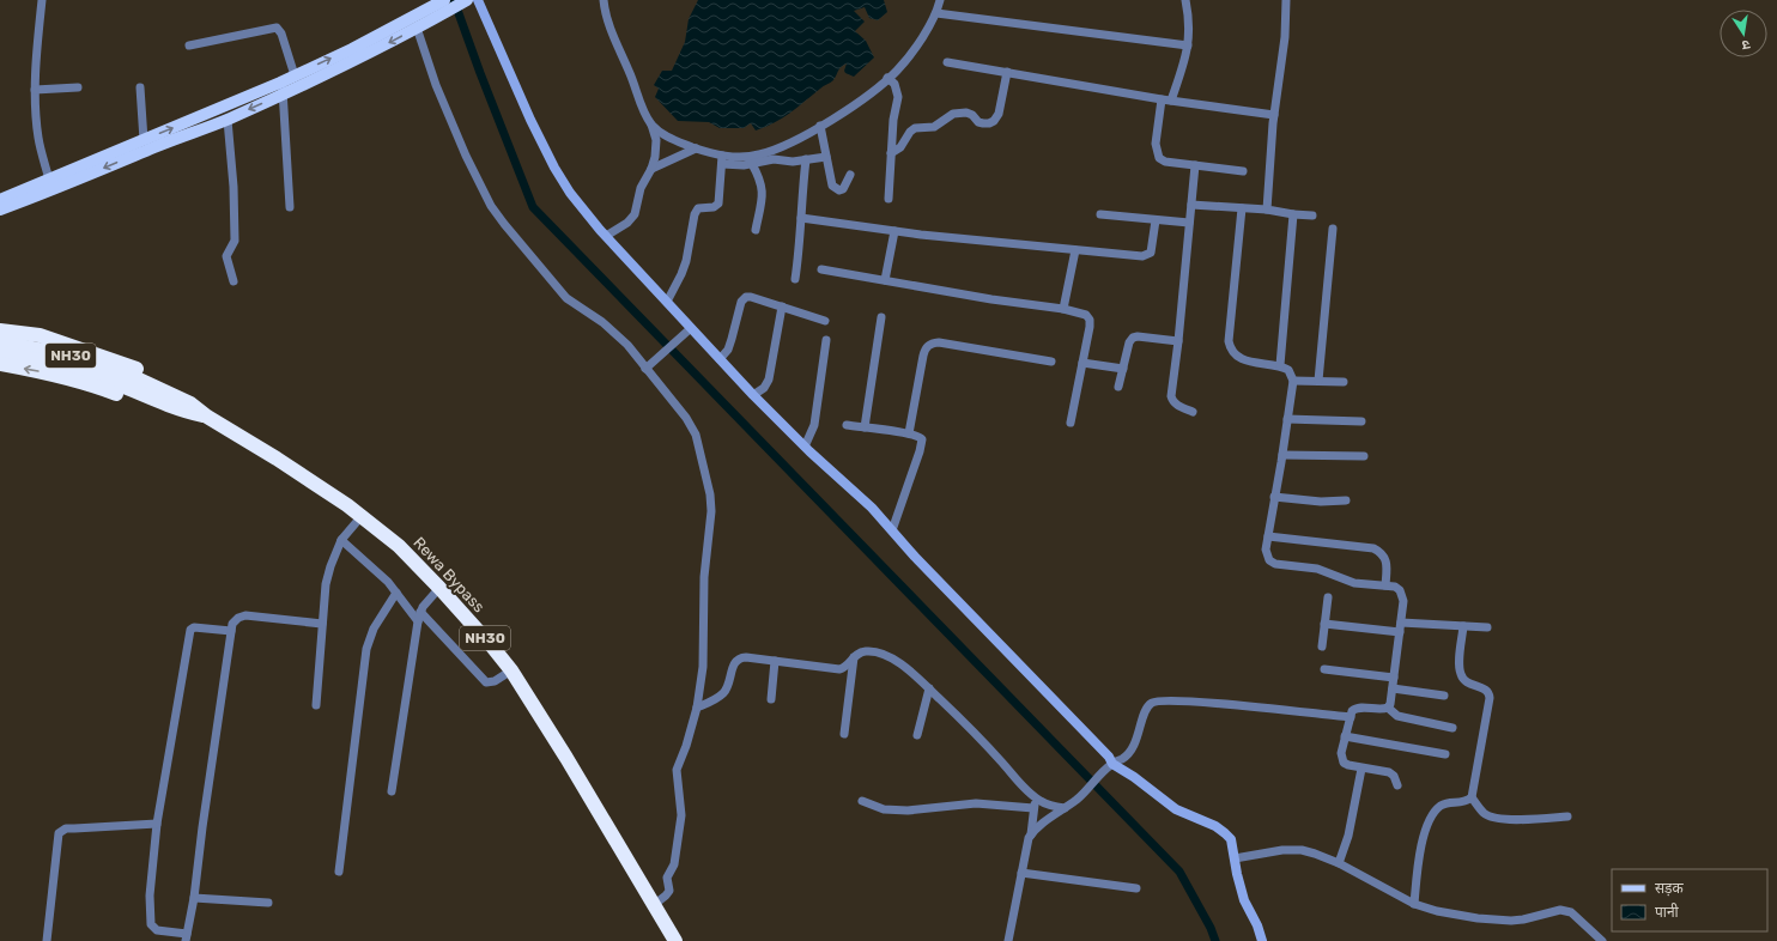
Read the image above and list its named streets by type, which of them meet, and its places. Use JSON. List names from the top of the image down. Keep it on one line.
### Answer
{"streets":{"highway":["NH30","Rewa Bypass"]},"legend":["सड़क","पानी"],"north":"bottom"}
